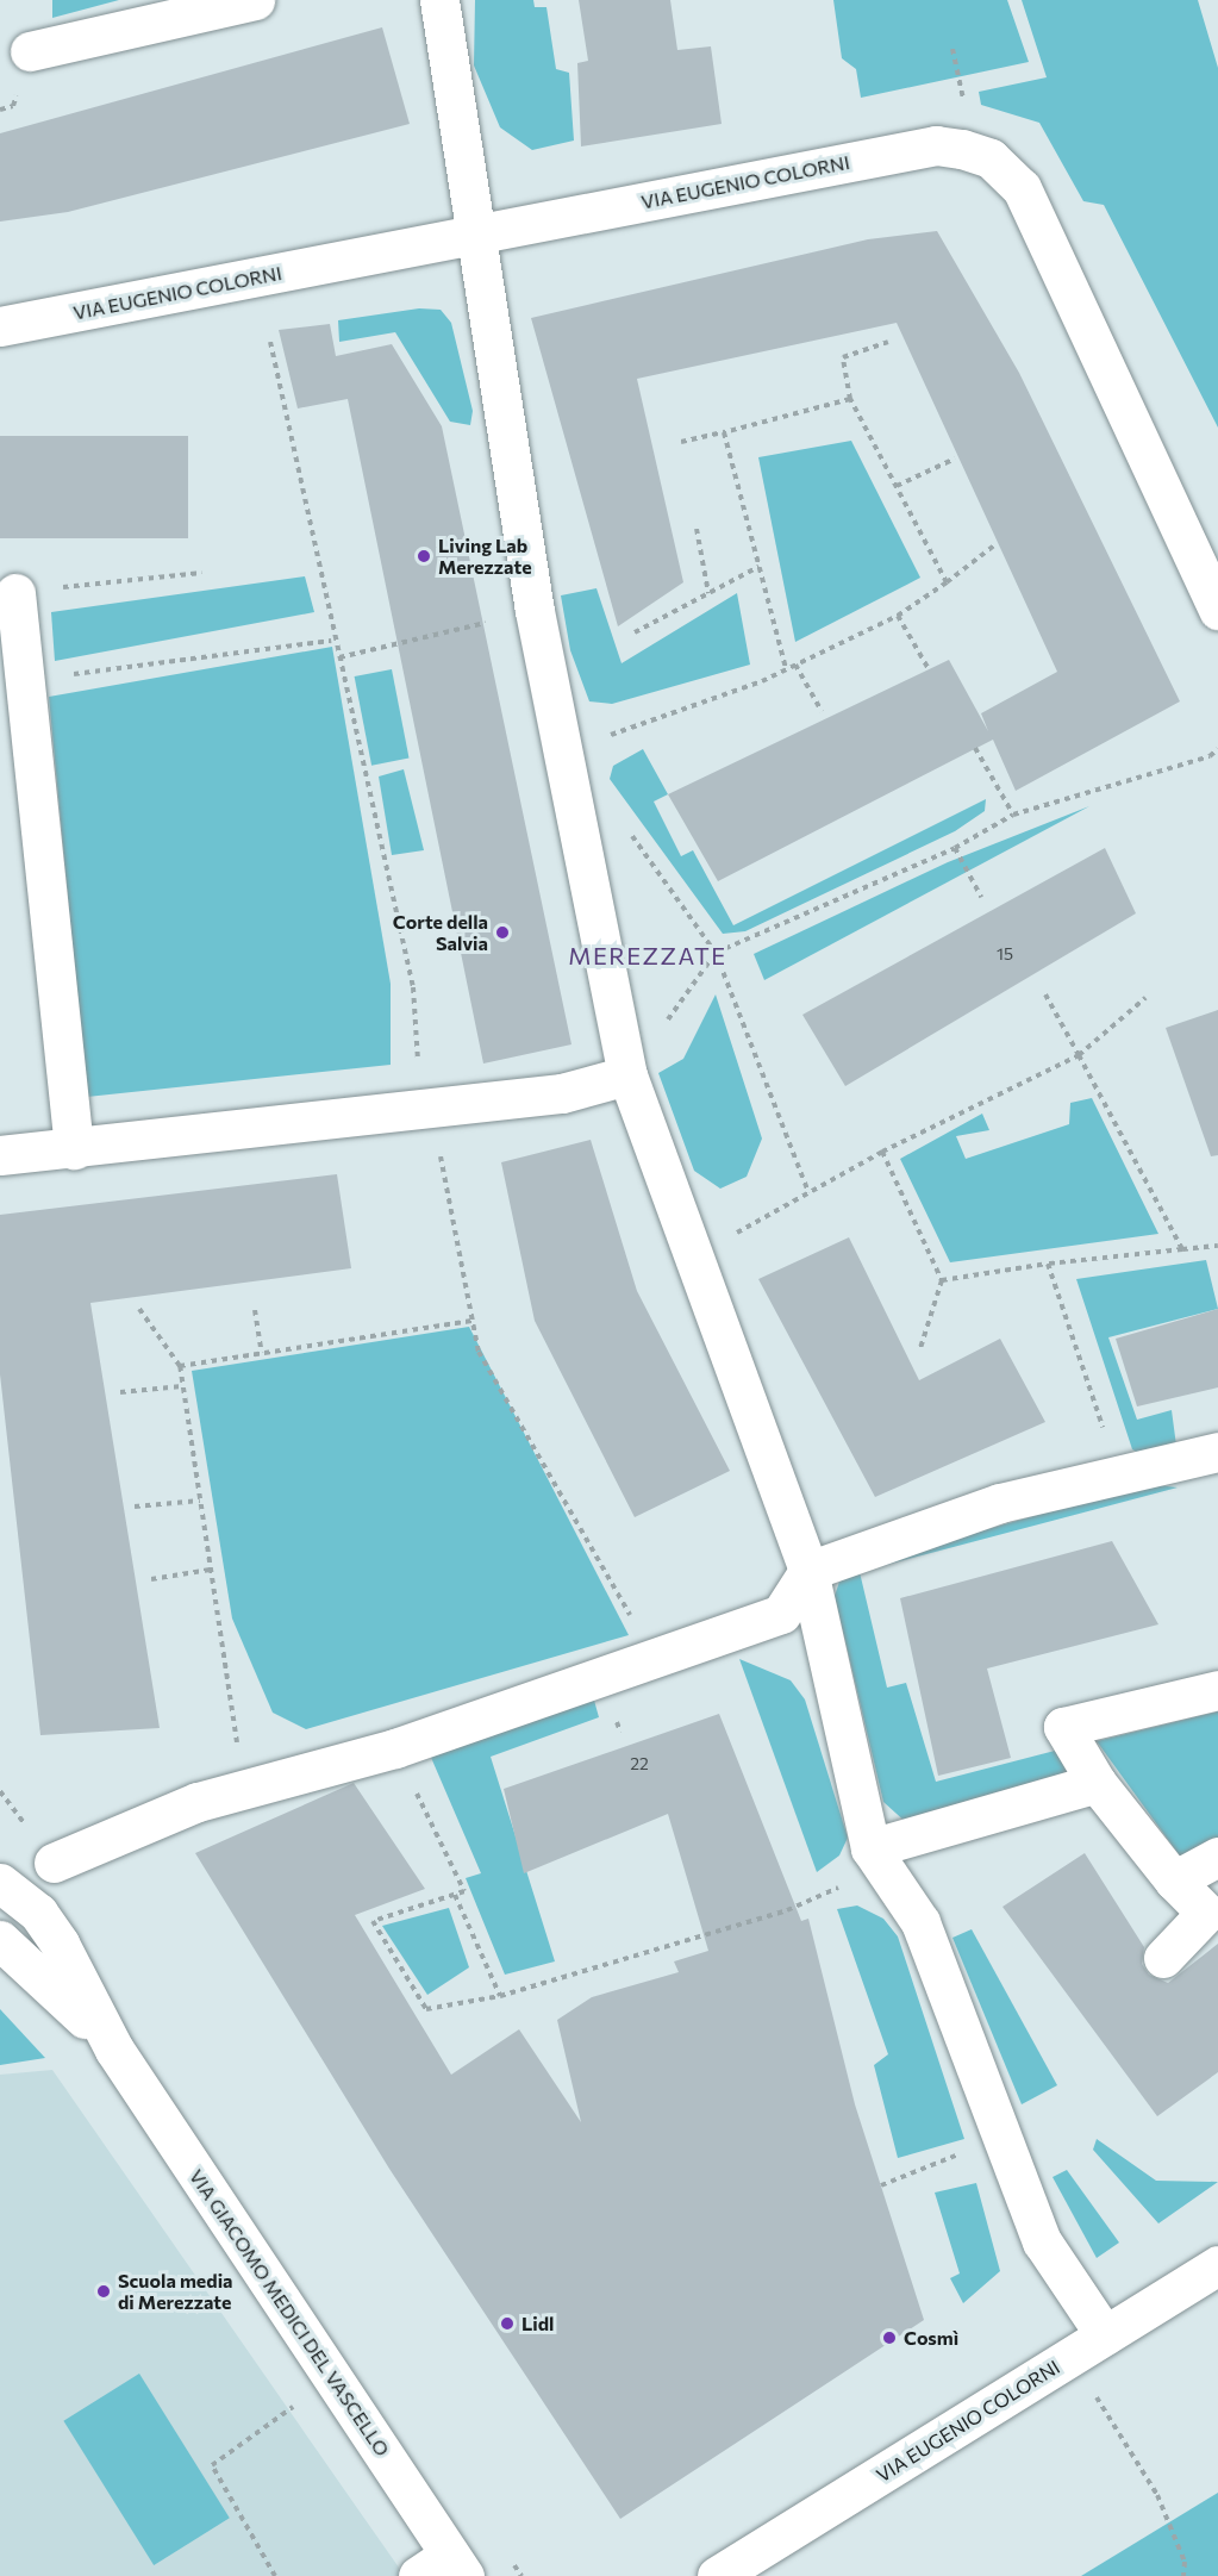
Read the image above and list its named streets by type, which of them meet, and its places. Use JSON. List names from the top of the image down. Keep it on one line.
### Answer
{"streets":{"street":["VIA EUGENIO COLORNI","VIA GIACOMO MEDICI DEL VASCELLO"]},"districts":["MEREZZATE"],"places":["Living Lab Merezzate","Corte della Salvia","Scuola media di Merezzate","Lidl","Cosmì"],"house_numbers":["15","22"]}
